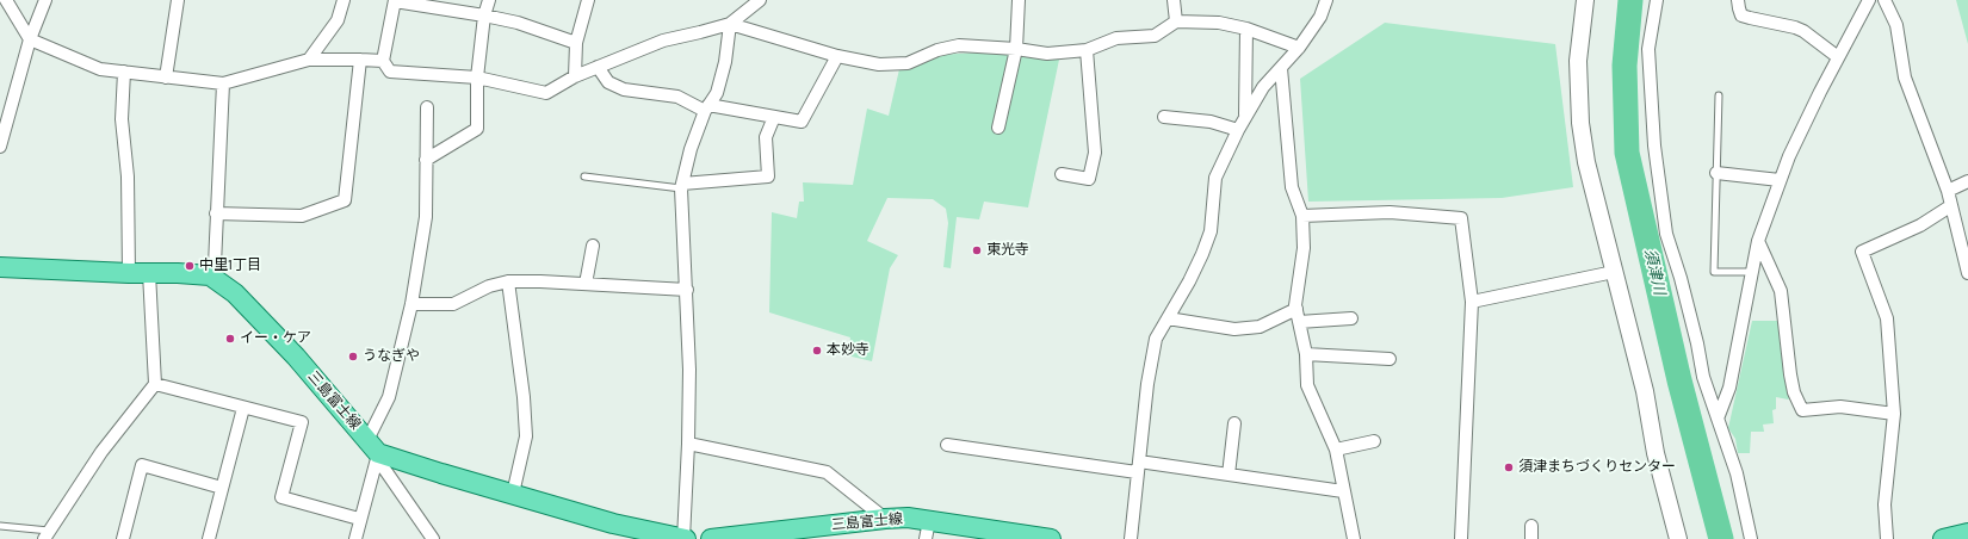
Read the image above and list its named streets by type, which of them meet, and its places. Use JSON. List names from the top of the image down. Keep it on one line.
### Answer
{"streets":{"main road":["三島富士線"]},"water":["須津川"],"places":["東光寺","中里1丁目","イー・ケア","本妙寺","うなぎや","須津まちづくりセンター"]}
